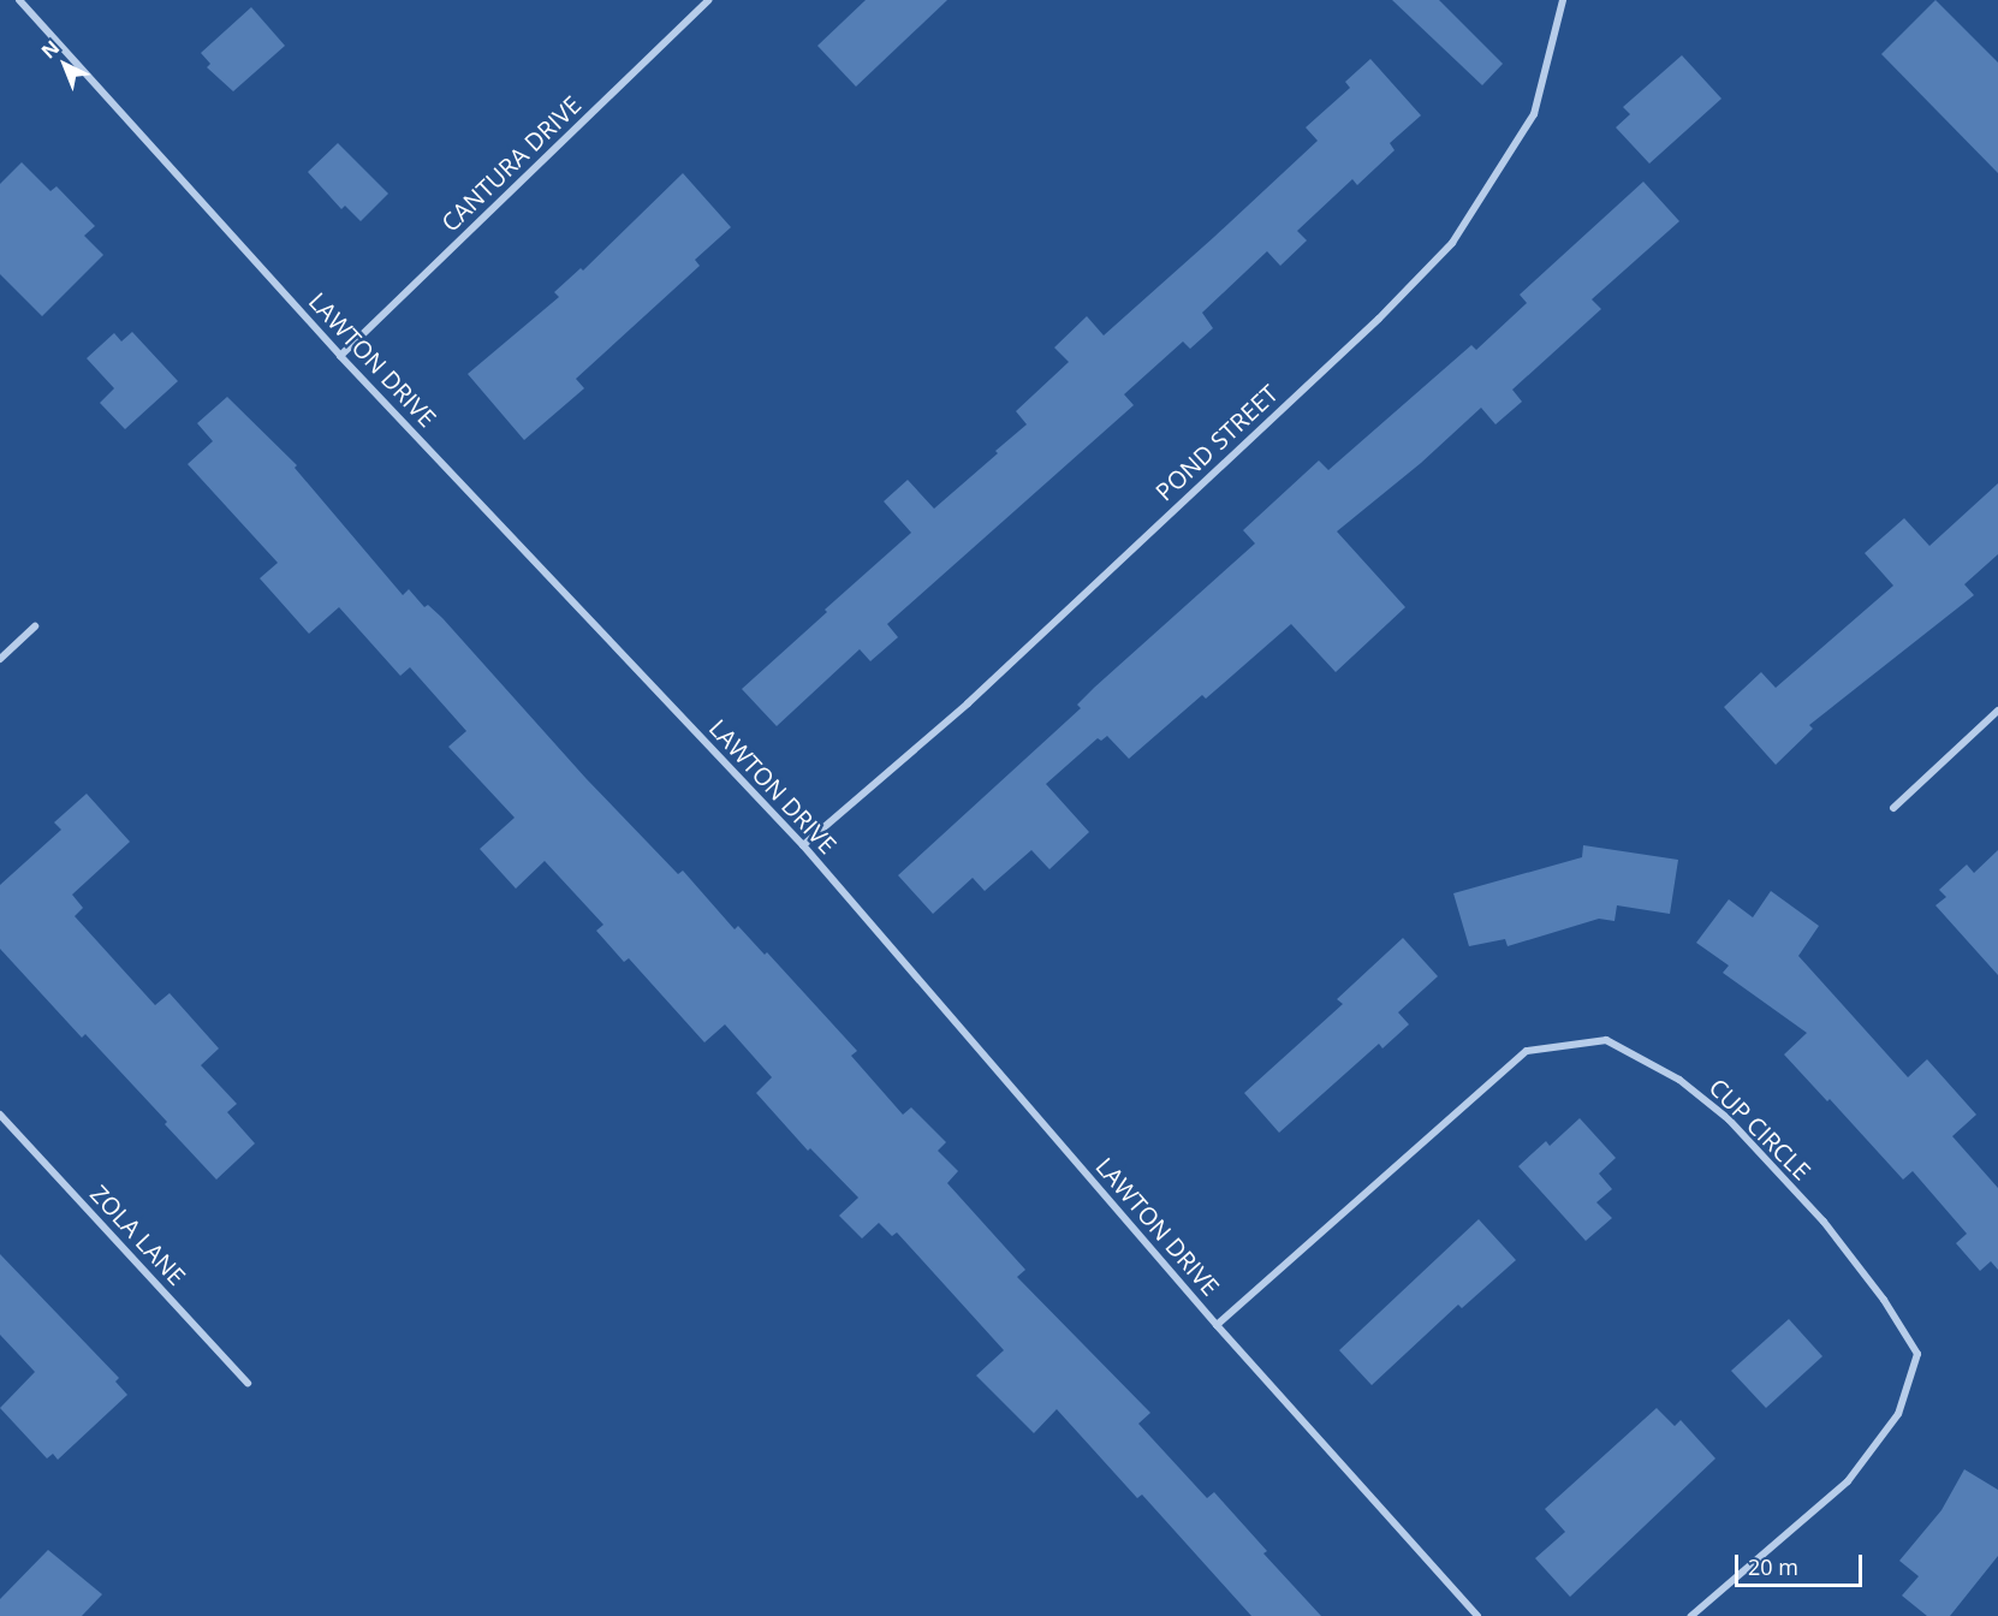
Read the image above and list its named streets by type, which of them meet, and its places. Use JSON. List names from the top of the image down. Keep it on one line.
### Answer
{"streets":{"street":["CANTURA DRIVE","LAWTON DRIVE","POND STREET","CUP CIRCLE","ZOLA LANE"]},"crossings":[["CANTURA DRIVE","LAWTON DRIVE"],["LAWTON DRIVE","POND STREET"],["LAWTON DRIVE","CUP CIRCLE"]],"scale_bar":"20 m","north":"top left"}
